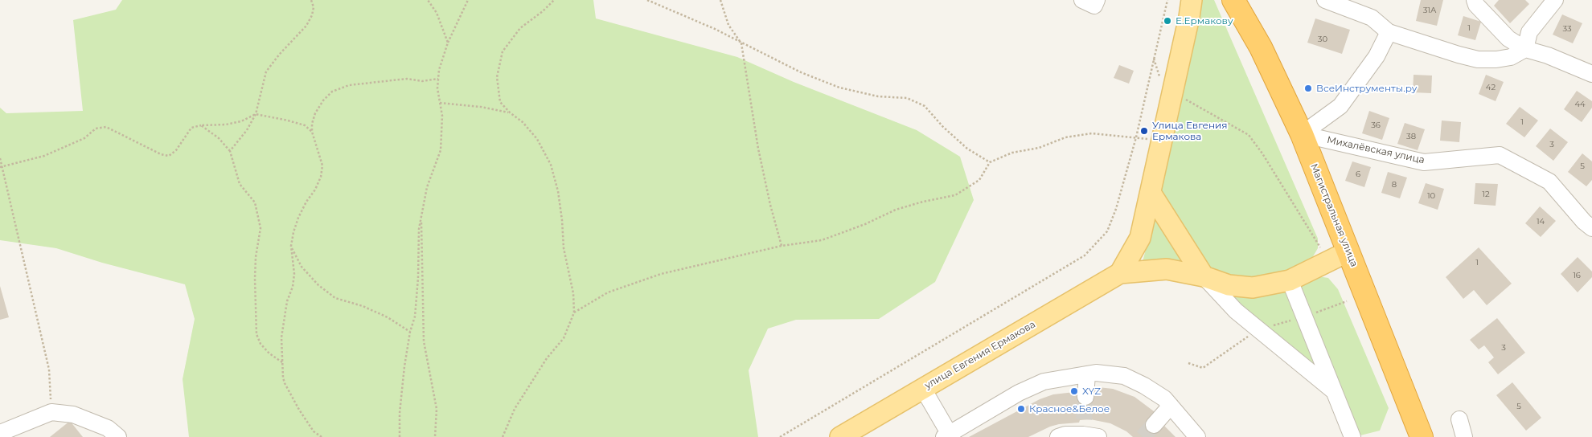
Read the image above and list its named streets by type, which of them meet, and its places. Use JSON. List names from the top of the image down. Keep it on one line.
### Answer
{"streets":{"highway":["Магистральная улица"],"main road":["улица Евгения Ермакова"],"street":["Михалёвская улица"]},"crossings":[["Михалёвская улица","Магистральная улица"],["Магистральная улица","улица Евгения Ермакова"]],"places":["Е.Ермакову","ВсеИнструменты.ру","Улица Евгения Ермакова","XYZ","Красное&Белое"],"house_numbers":["31А","1","33","30","42","44","1","36","38","3","5","6","8","12","10","14","1","16","3","5"]}
